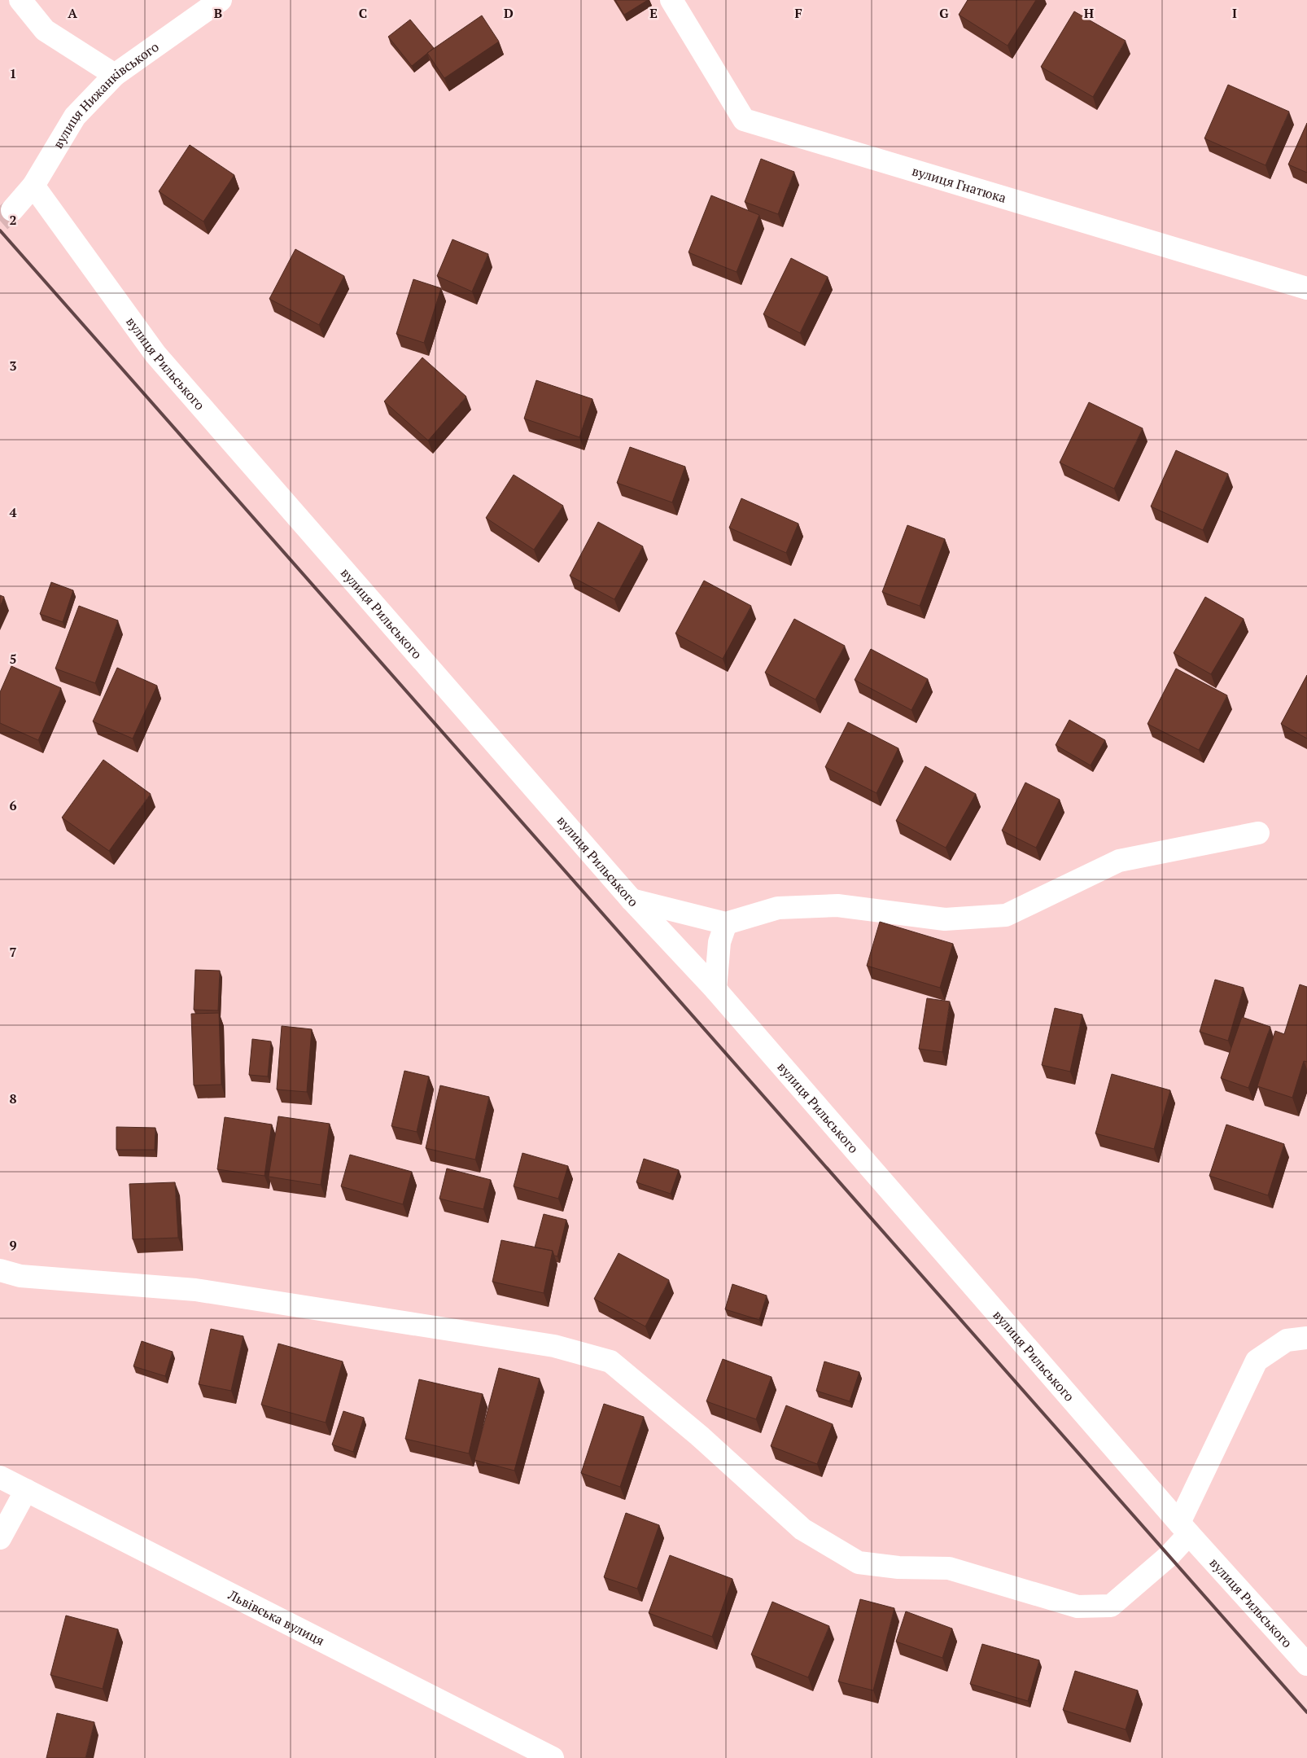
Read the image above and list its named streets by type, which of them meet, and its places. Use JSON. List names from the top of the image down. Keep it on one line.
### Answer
{"streets":{"street":["вулиця Нижанківського","вулиця Гнатюка","вулиця Рильського","Львівська вулиця"]},"crossings":[["вулиця Нижанківського","вулиця Рильського"]],"grid":{"columns":["A","B","C","D","E","F","G","H","I"],"rows":["1","2","3","4","5","6","7","8","9"]}}
